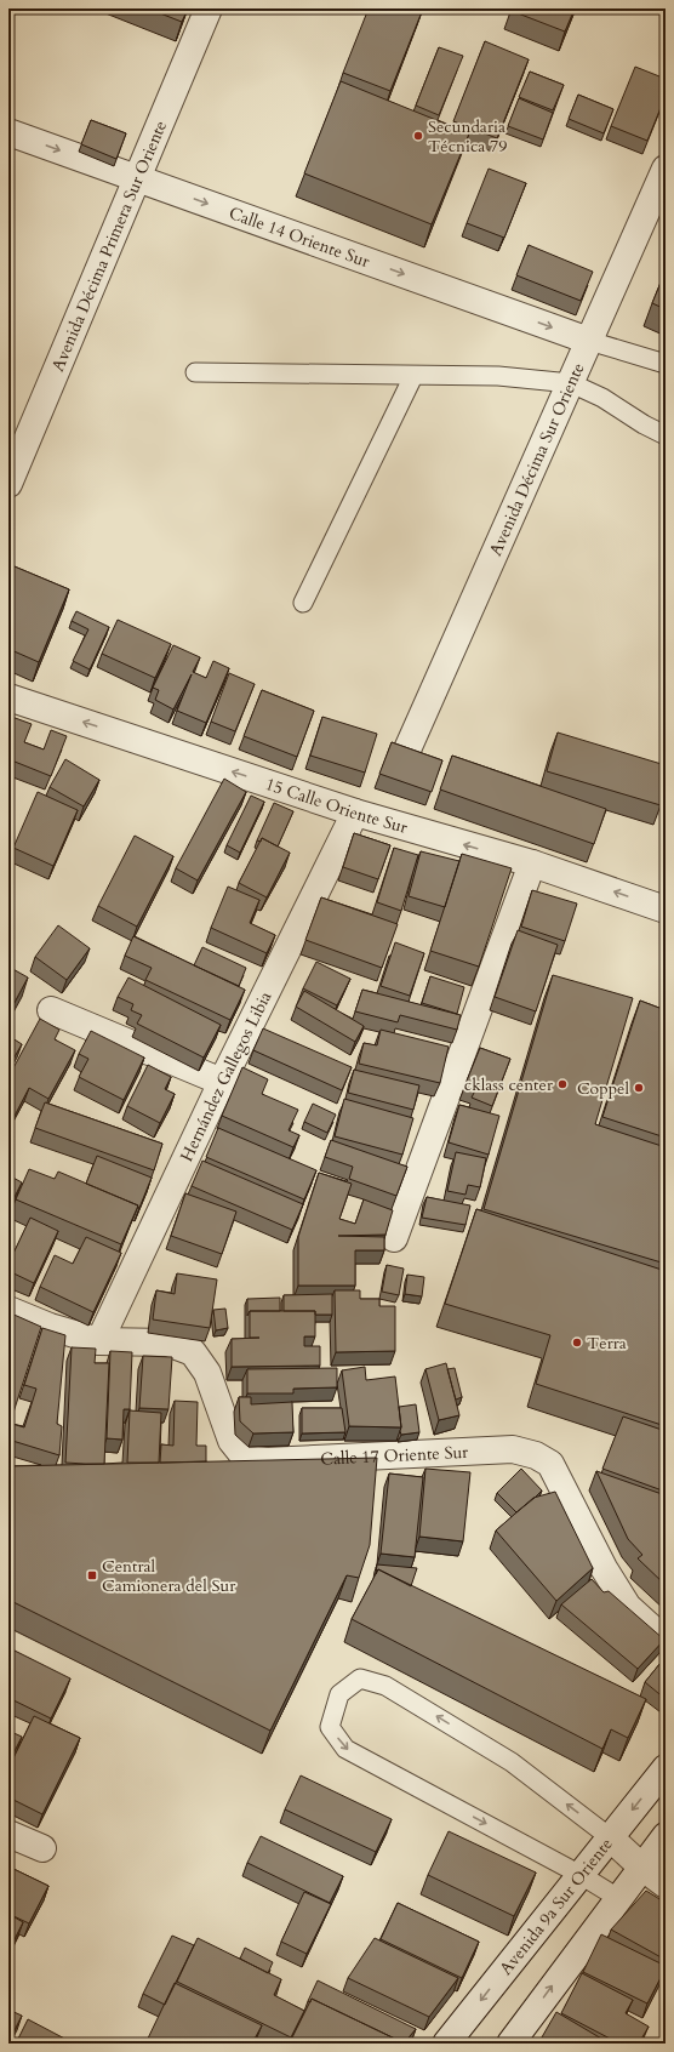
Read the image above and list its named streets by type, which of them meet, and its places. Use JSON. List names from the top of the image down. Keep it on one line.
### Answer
{"streets":{"street":["Calle 14 Oriente Sur","Avenida Décima Primera Sur Oriente","Avenida Décima Sur Oriente","15 Calle Oriente Sur","Hernández Gallegos Libia","Calle 17 Oriente Sur","Avenida 9a Sur Oriente"]},"crossings":[["Calle 14 Oriente Sur","Avenida Décima Primera Sur Oriente"],["Calle 14 Oriente Sur","Avenida Décima Sur Oriente"],["15 Calle Oriente Sur","Hernández Gallegos Libia"],["Hernández Gallegos Libia","Calle 17 Oriente Sur"]],"one_way":["Calle 14 Oriente Sur","15 Calle Oriente Sur"],"places":{"other":["Secundaria Técnica 79","cklass center","Coppel","Terra"],"transit":["Central Camionera del Sur"]}}
